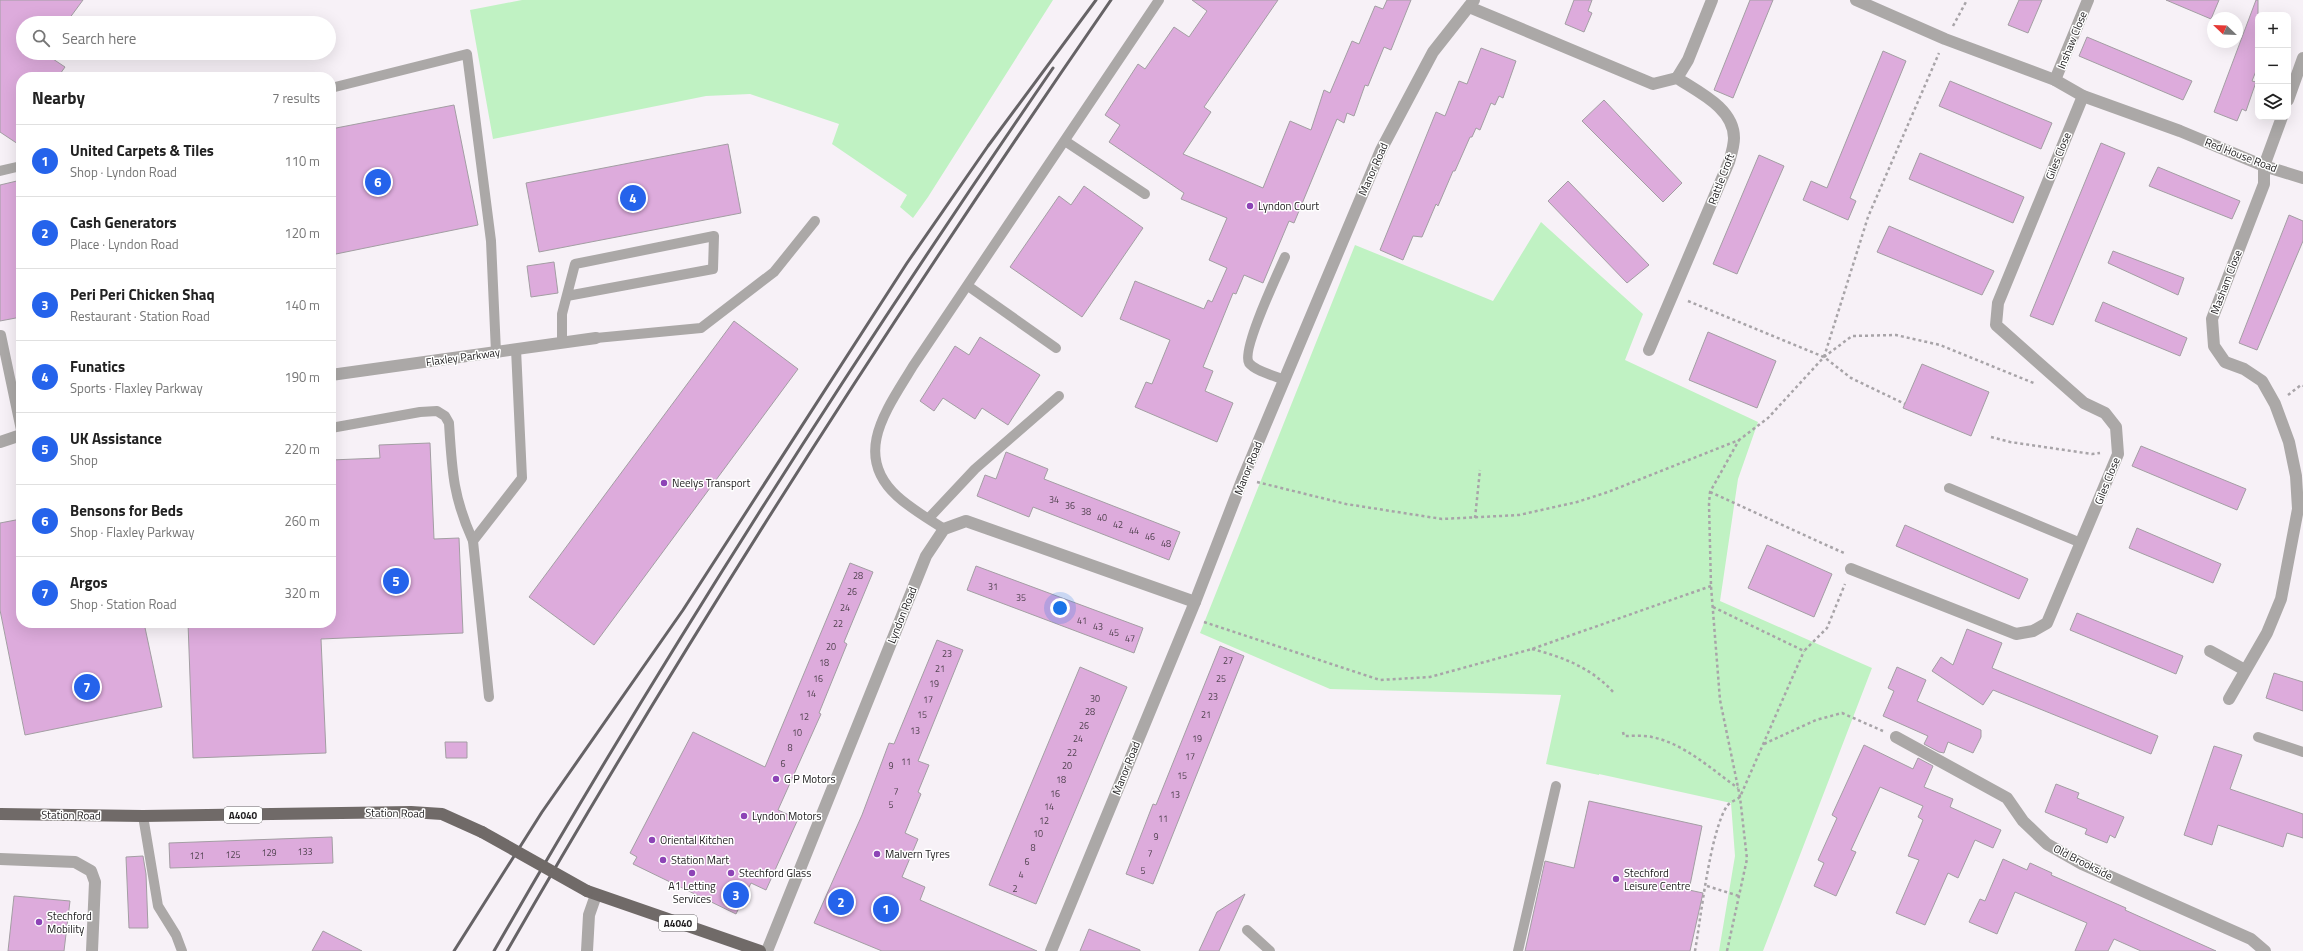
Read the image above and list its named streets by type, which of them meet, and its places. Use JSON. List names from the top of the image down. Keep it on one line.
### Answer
{"streets":{"main road":["Station Road","A4040"],"street":["Inshaw Close","Red House Road","Giles Close","Manor Road","Rattle Croft","Masham Close","Flaxley Parkway","Lyndon Road","Old Brookside"]},"crossings":[["Inshaw Close","Red House Road"],["Red House Road","Giles Close"],["Red House Road","Masham Close"]],"places":["Lyndon Court","Neelys Transport","G P Motors","Lyndon Motors","Oriental Kitchen","Malvern Tyres","Station Mart","A1 Letting Services","Stechford Glass","Stechford Leisure Centre","Stechford Mobility"],"house_numbers":["34","36","38","40","42","44","46","48","28","31","26","35","24","41","22","43","45","47","20","23","27","18","21","16","25","19","14","23","30","17","28","15","21","12","26","13","10","24","19","8","22","17","11","6","9","20","15","18","7","16","13","5","14","11","12","10","9","8","133","129","7","125","121","6","5","4","2"],"north":"top left","page":{"map_buttons":["+","−"],"search":"Search here","heading":["Nearby","7 results"],"list":[{"mark":"1","name":"United Carpets & Tiles","note":"Shop · Lyndon Road","value":"110 m"},{"mark":"2","name":"Cash Generators","note":"Place · Lyndon Road","value":"120 m"},{"mark":"3","name":"Peri Peri Chicken Shaq","note":"Restaurant · Station Road","value":"140 m"},{"mark":"4","name":"Funatics","note":"Sports · Flaxley Parkway","value":"190 m"},{"mark":"5","name":"UK Assistance","note":"Shop","value":"220 m"},{"mark":"6","name":"Bensons for Beds","note":"Shop · Flaxley Parkway","value":"260 m"},{"mark":"7","name":"Argos","note":"Shop · Station Road","value":"320 m"}],"pins":["6","4","5","7","3","2","1"]}}
